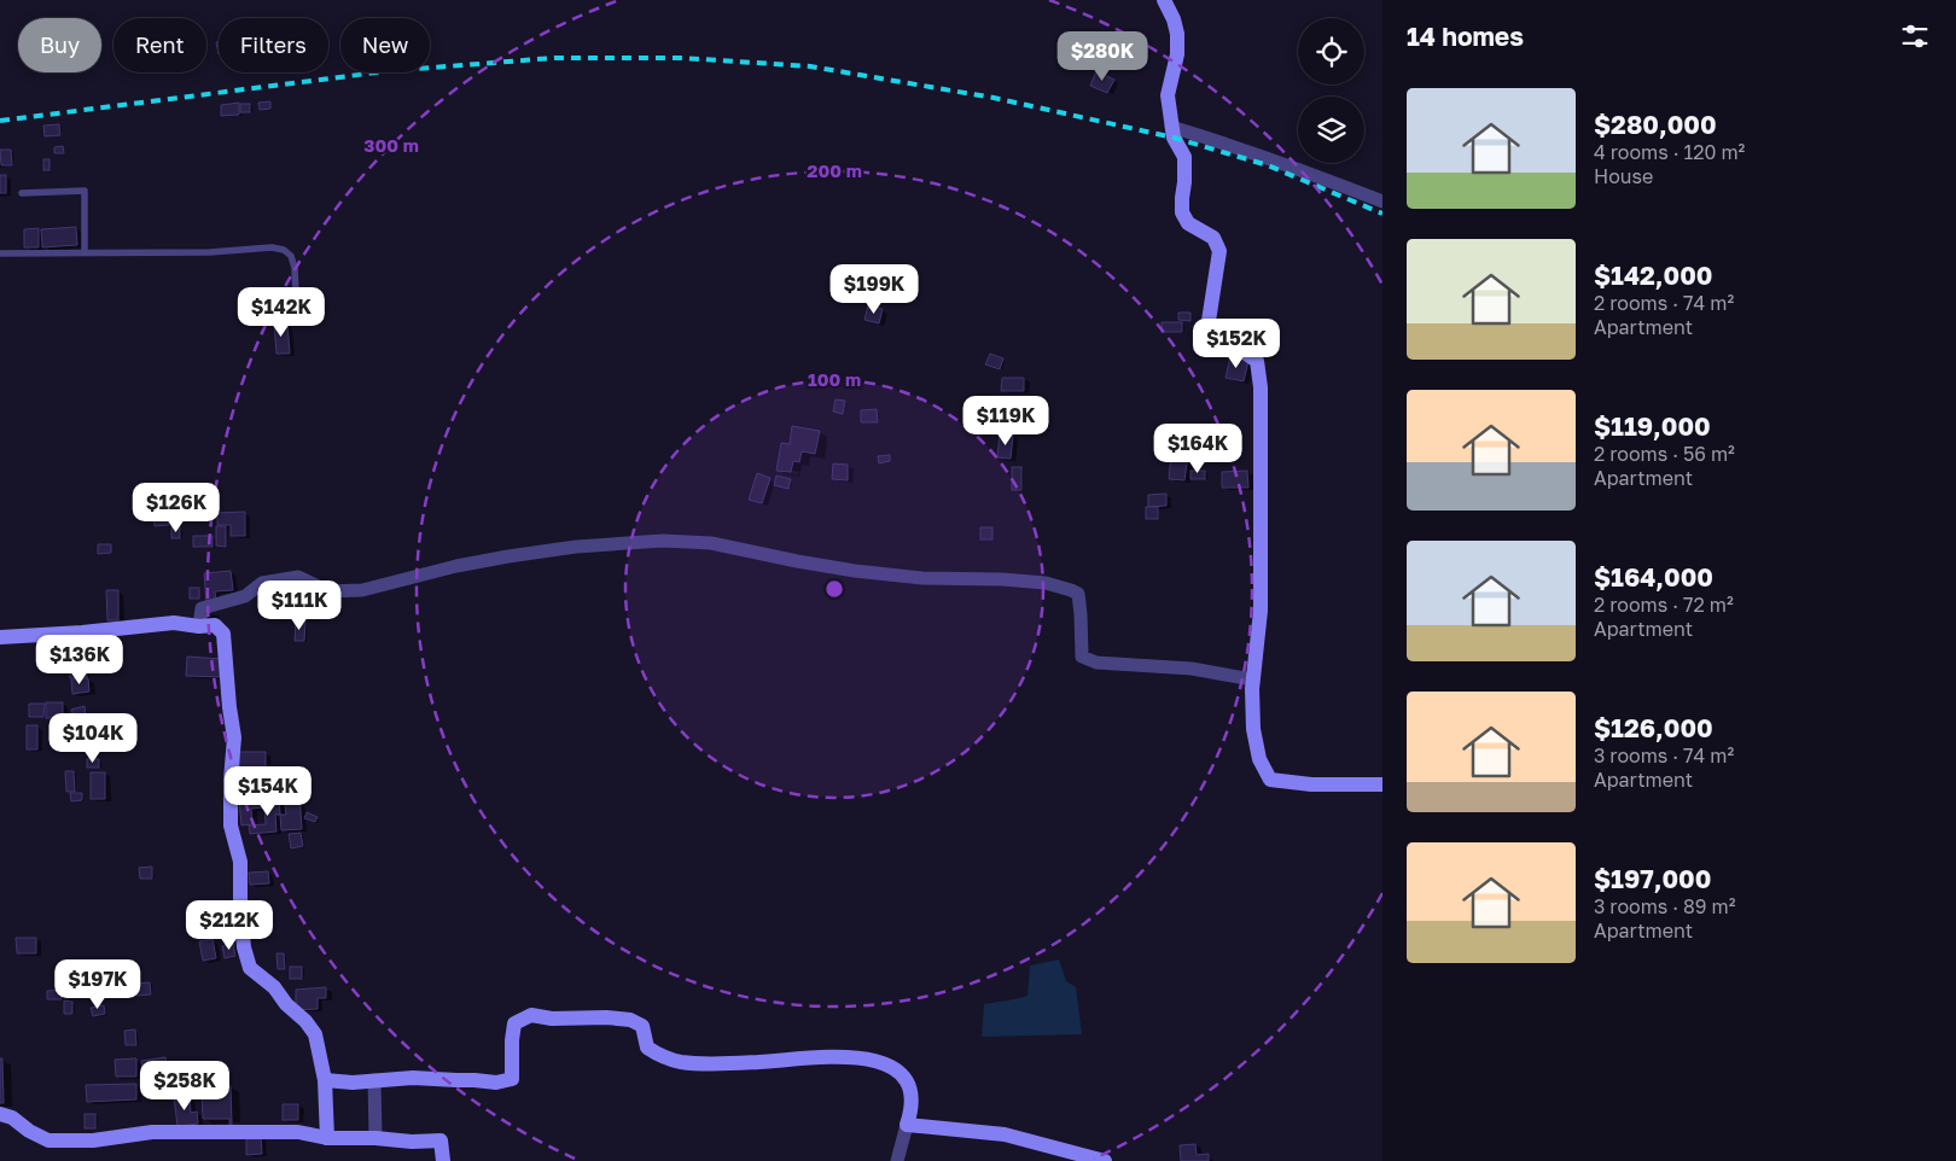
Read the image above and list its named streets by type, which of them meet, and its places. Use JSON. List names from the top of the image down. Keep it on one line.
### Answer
{"page":{"heading":"14 homes","chip":["Buy","Rent","Filters","New"],"price":["$280K","$199K","$142K","$152K","$119K","$164K","$126K","$111K","$136K","$104K","$154K","$212K","$197K","$258K"],"list":[{"name":"$280,000","note":"4 rooms · 120 m² · House"},{"name":"$142,000","note":"2 rooms · 74 m² · Apartment"},{"name":"$119,000","note":"2 rooms · 56 m² · Apartment"},{"name":"$164,000","note":"2 rooms · 72 m² · Apartment"},{"name":"$126,000","note":"3 rooms · 74 m² · Apartment"},{"name":"$197,000","note":"3 rooms · 89 m² · Apartment"}]},"rings":["300 m","200 m","100 m"]}
